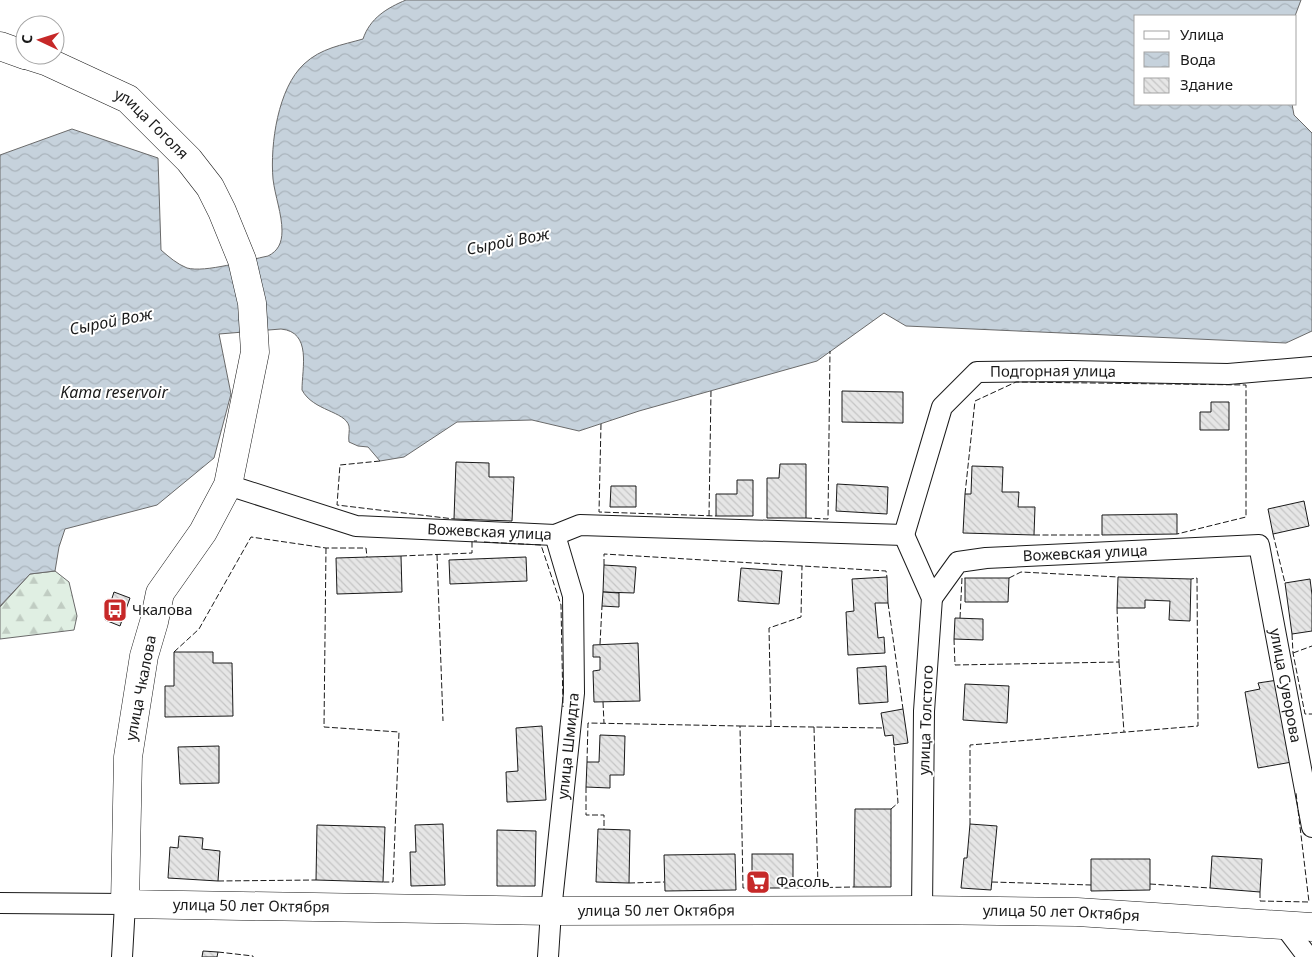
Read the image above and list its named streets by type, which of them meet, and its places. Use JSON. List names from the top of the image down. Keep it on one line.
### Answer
{"streets":{"main road":["улица Гоголя","улица Чкалова","улица 50 лет Октября"],"street":["Подгорная улица","Вожевская улица","улица Суворова","улица Толстого","улица Шмидта"]},"crossings":[["улица Гоголя","улица Чкалова"],["Подгорная улица","Вожевская улица"],["Подгорная улица","улица Толстого"],["Вожевская улица","улица Суворова"],["Вожевская улица","улица Чкалова"],["Вожевская улица","улица Толстого"],["Вожевская улица","улица Шмидта"],["улица Чкалова","улица 50 лет Октября"],["улица Толстого","улица 50 лет Октября"],["улица Шмидта","улица 50 лет Октября"]],"water":["Сырой Вож","Kama reservoir"],"places":{"bus stop":["Чкалова"],"supermarket":["Фасоль"]},"legend":["Улица","Вода","Здание"],"north":"left"}
